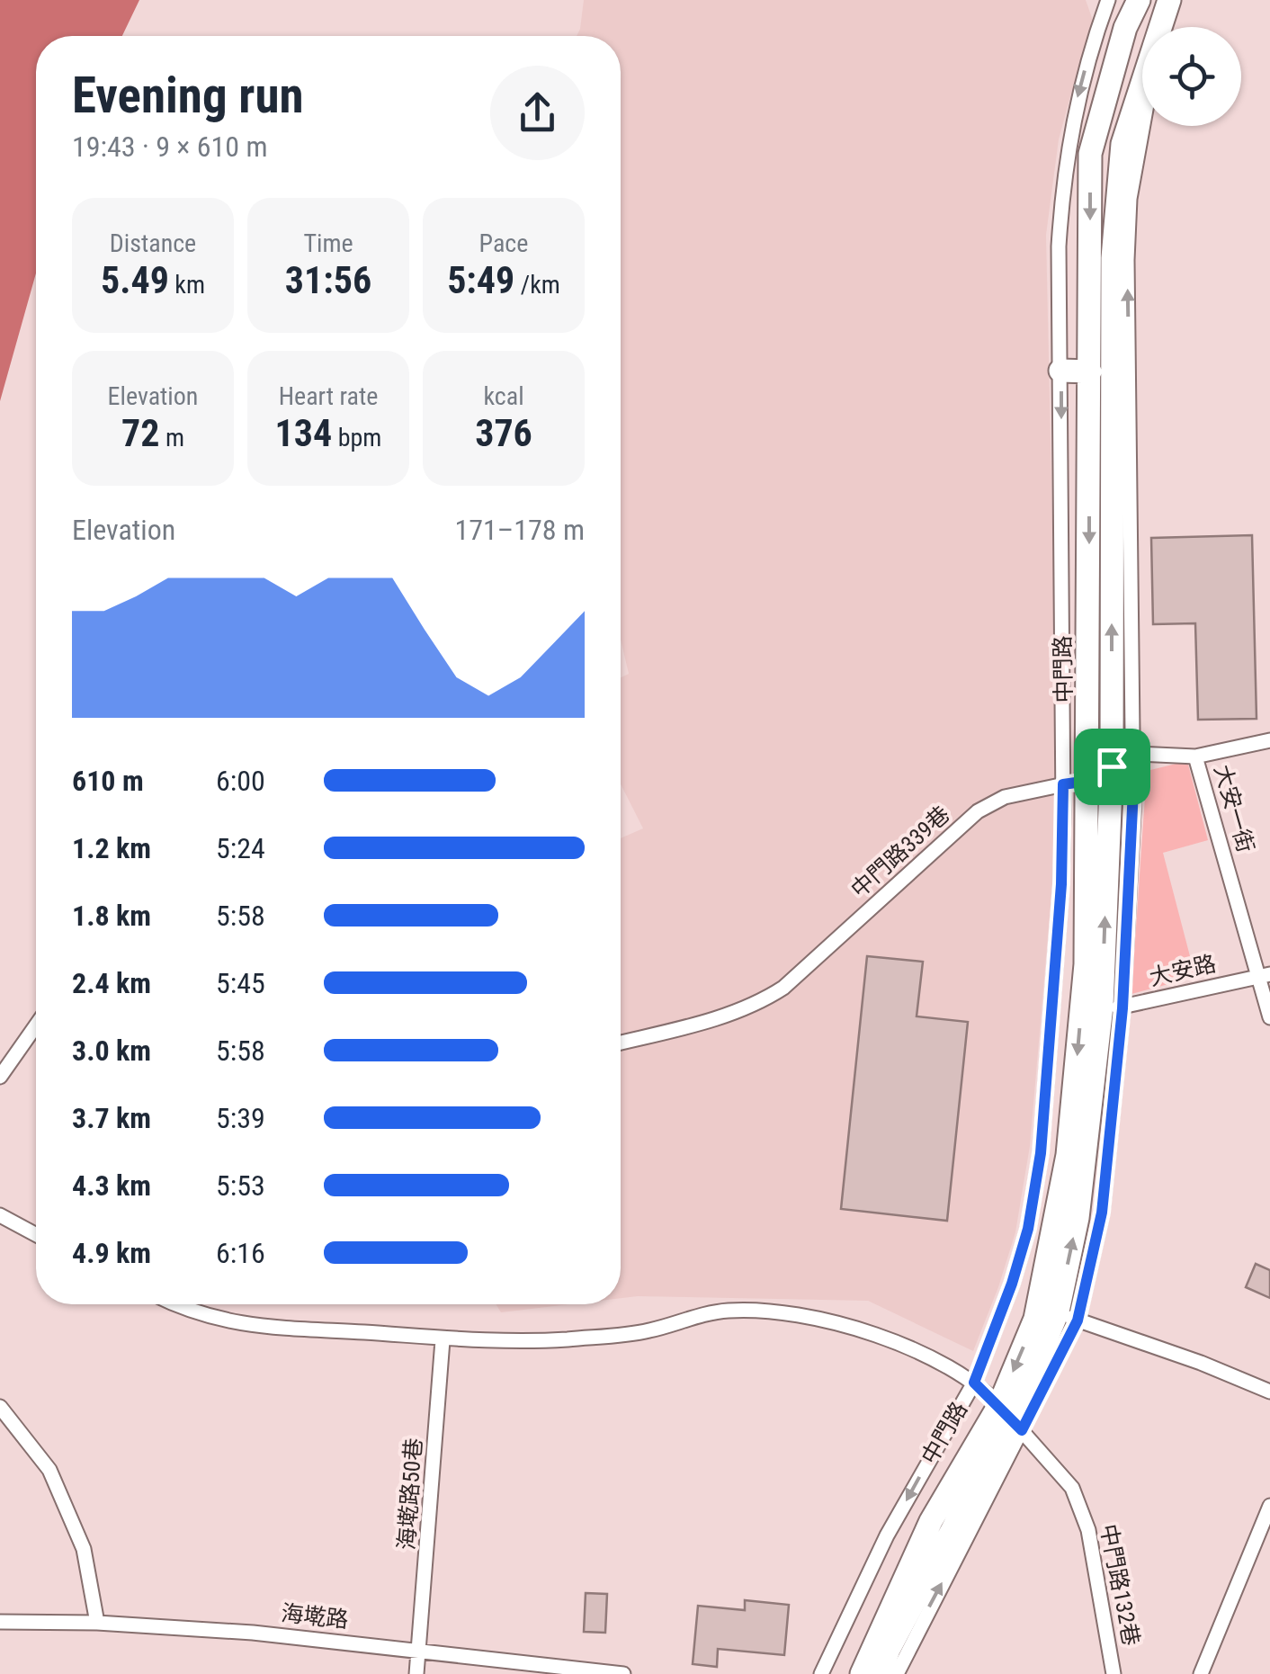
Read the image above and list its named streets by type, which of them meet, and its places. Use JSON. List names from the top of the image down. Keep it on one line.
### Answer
{"streets":{"main road":["中門路"],"street":["大安一街","中門路339巷","大安路","海墘路50巷","中門路132巷","海墘路"]},"crossings":[["中門路","中門路339巷"],["中門路","大安路"],["中門路","中門路132巷"],["大安一街","大安路"],["海墘路50巷","中門路132巷"],["海墘路50巷","海墘路"]],"page":{"heading":["Evening run","19:43 · 9 × 610 m"],"stats":[["Distance","5.49 km"],["Time","31:56"],["Pace","5:49 /km"],["Elevation","72 m"],["Heart rate","134 bpm"],["kcal","376"]],"chart":["Elevation","171–178 m"],"list":[{"name":"610 m","note":"6:00"},{"name":"1.2 km","note":"5:24"},{"name":"1.8 km","note":"5:58"},{"name":"2.4 km","note":"5:45"},{"name":"3.0 km","note":"5:58"},{"name":"3.7 km","note":"5:39"},{"name":"4.3 km","note":"5:53"},{"name":"4.9 km","note":"6:16"}]}}
